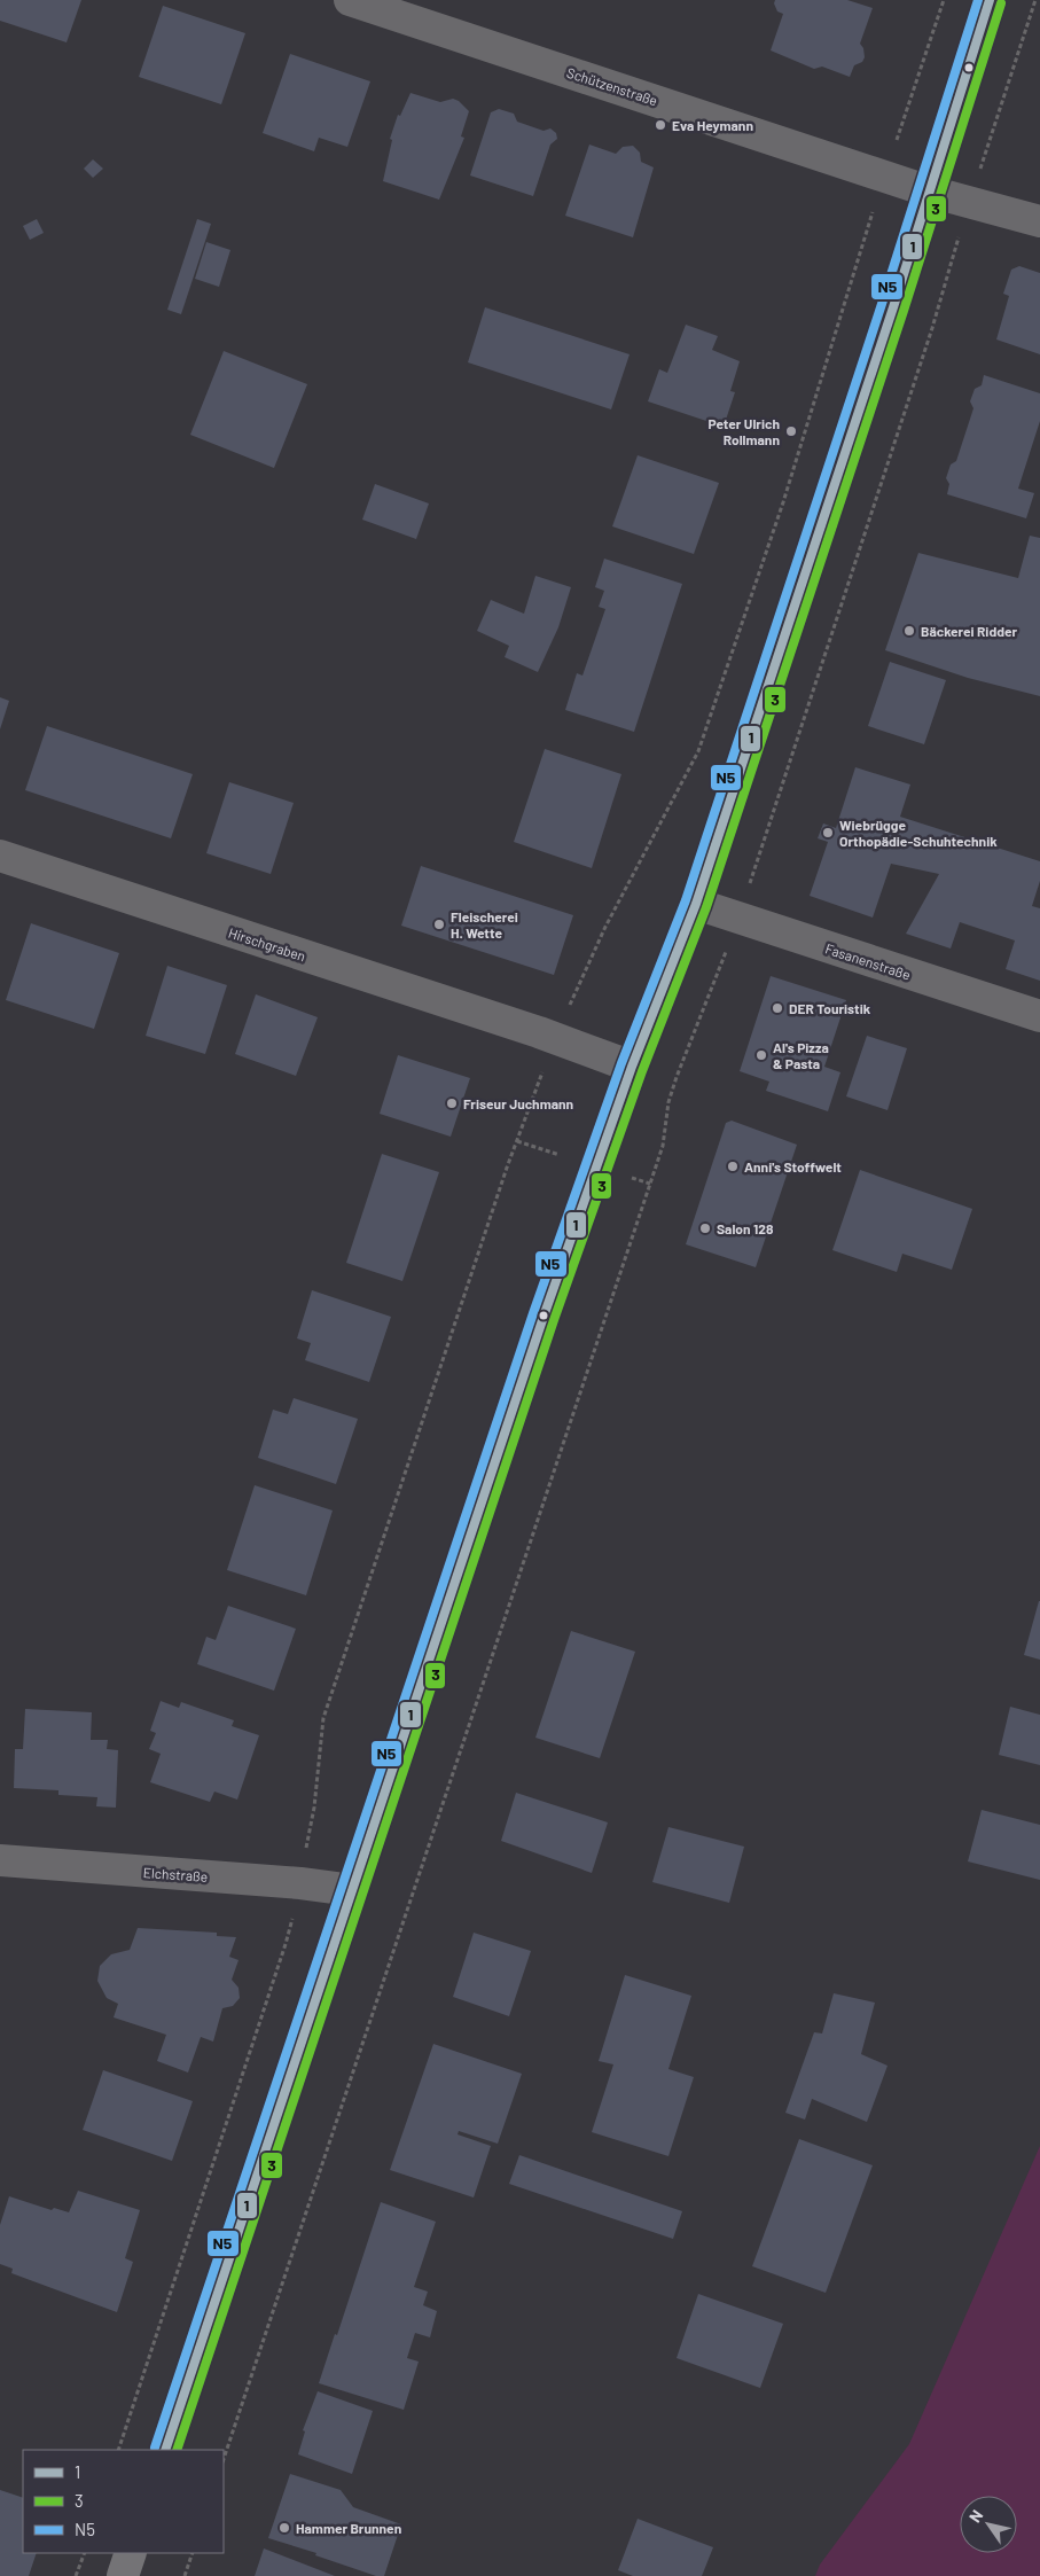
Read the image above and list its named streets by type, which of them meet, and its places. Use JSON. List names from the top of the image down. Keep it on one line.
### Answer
{"streets":{"street":["Schützenstraße","Hirschgraben","Fasanenstraße","Elchstraße"]},"places":["Eva Heymann","Peter Ulrich Rollmann","Bäckerei Ridder","Wiebrügge Orthopädie-Schuhtechnik","Fleischerei H. Wette","DER Touristik","Al's Pizza & Pasta","Friseur Juchmann","Anni's Stoffwelt","Salon 128","Hammer Brunnen"],"lines":["transit line 1","transit line N5","transit line 3"],"legend":["1","3","N5"],"north":"top left"}
